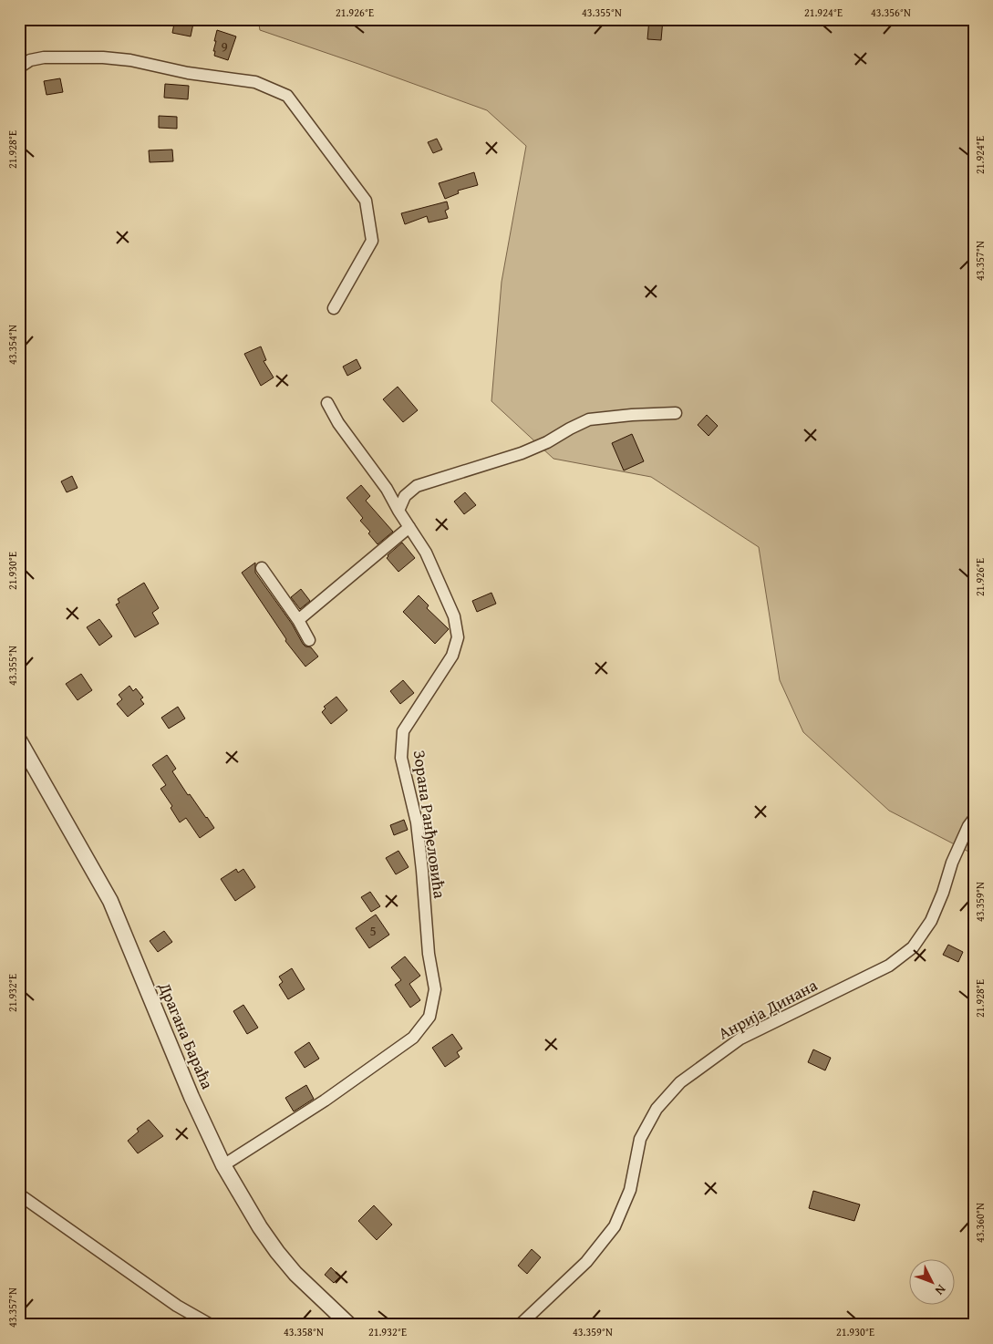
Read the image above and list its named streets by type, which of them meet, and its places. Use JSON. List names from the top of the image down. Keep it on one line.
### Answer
{"streets":{"street":["Зорана Ранђеловића","Анрија Динана","Драгана Бараћа"]},"crossings":[["Зорана Ранђеловића","Драгана Бараћа"]],"house_numbers":["9","5"],"north":"bottom right","coordinates":["21.926°E","43.355°N","21.924°E","43.356°N","21.928°E","43.357°N","43.354°N","21.930°E","43.359°N","21.932°E","43.360°N","43.358°N"]}
